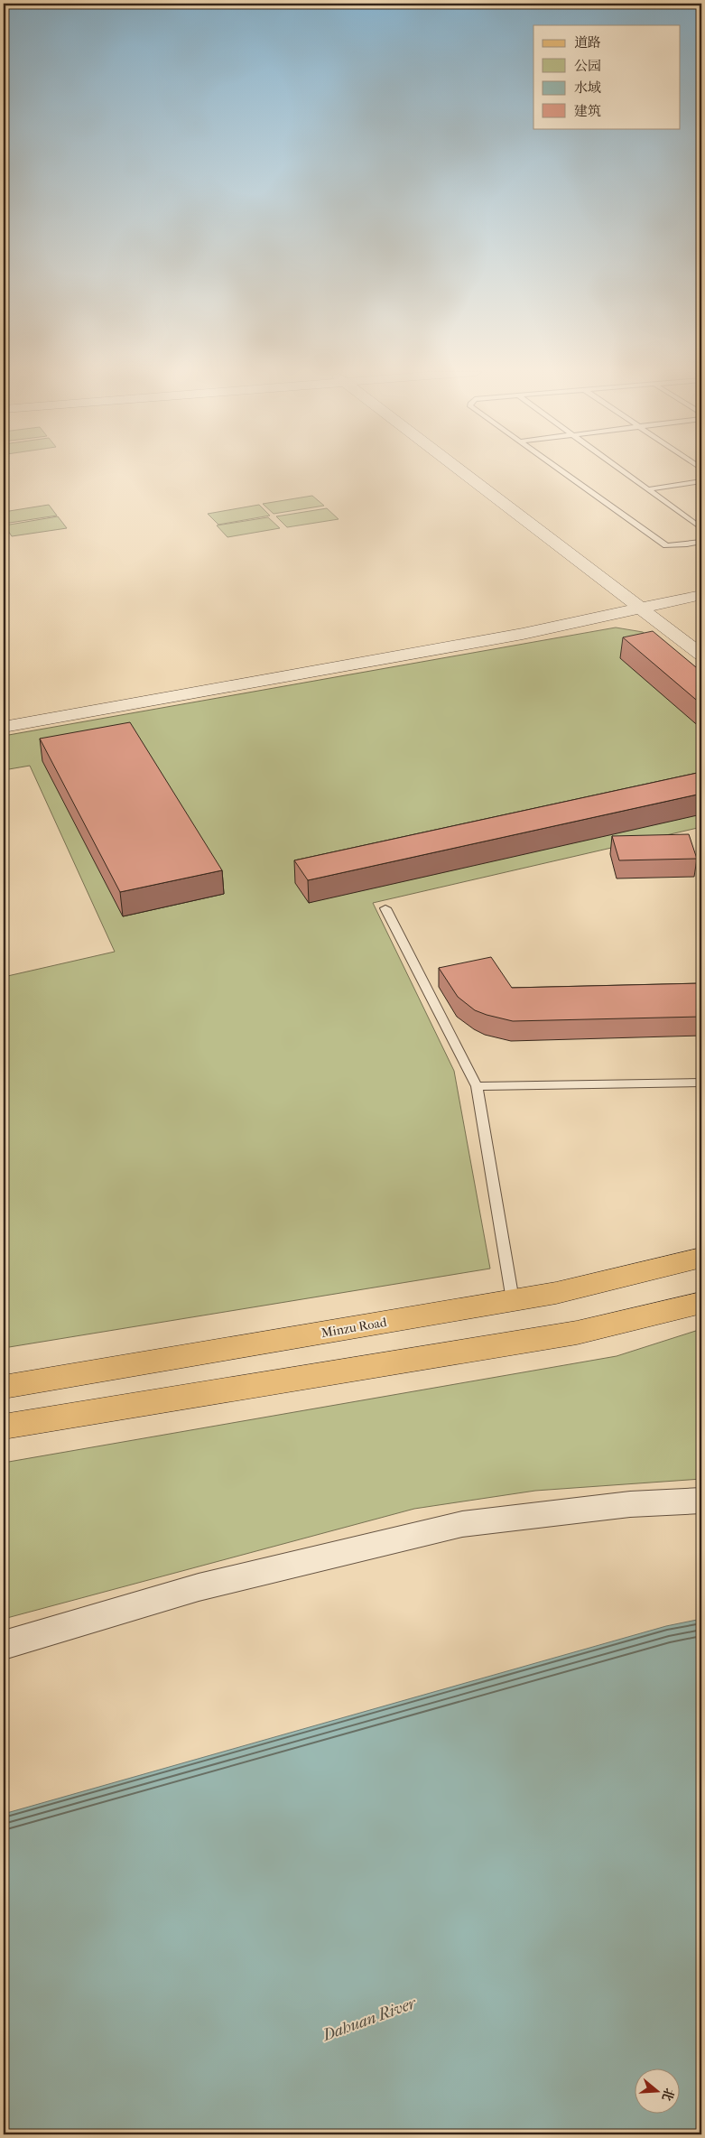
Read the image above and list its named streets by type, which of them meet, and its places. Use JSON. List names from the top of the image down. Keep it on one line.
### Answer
{"streets":{"main road":["Minzu Road"]},"water":["Dahuan River"],"legend":["道路","公园","水域","建筑"],"north":"right"}
